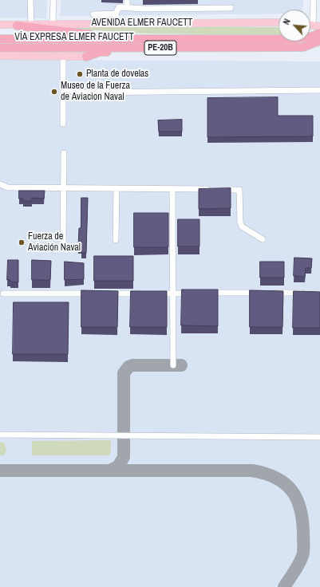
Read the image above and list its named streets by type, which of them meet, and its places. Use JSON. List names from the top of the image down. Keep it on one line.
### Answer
{"streets":{"highway":["VÍA EXPRESA ELMER FAUCETT","PE-20B"],"main road":["AVENIDA ELMER FAUCETT"]},"places":["Planta de dovelas","Museo de la Fuerza de Aviacion Naval","Fuerza de Aviación Naval"],"north":"top left"}
